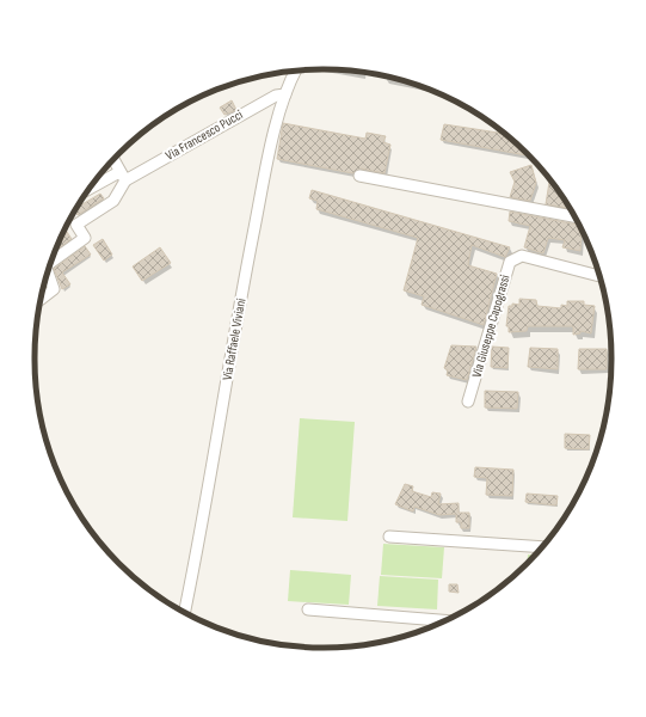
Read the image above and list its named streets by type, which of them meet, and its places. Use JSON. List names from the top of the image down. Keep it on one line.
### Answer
{"streets":{"street":["Via Francesco Pucci","Via Giuseppe Capograssi","Via Raffaele Viviani"]},"crossings":[["Via Francesco Pucci","Via Raffaele Viviani"]]}
